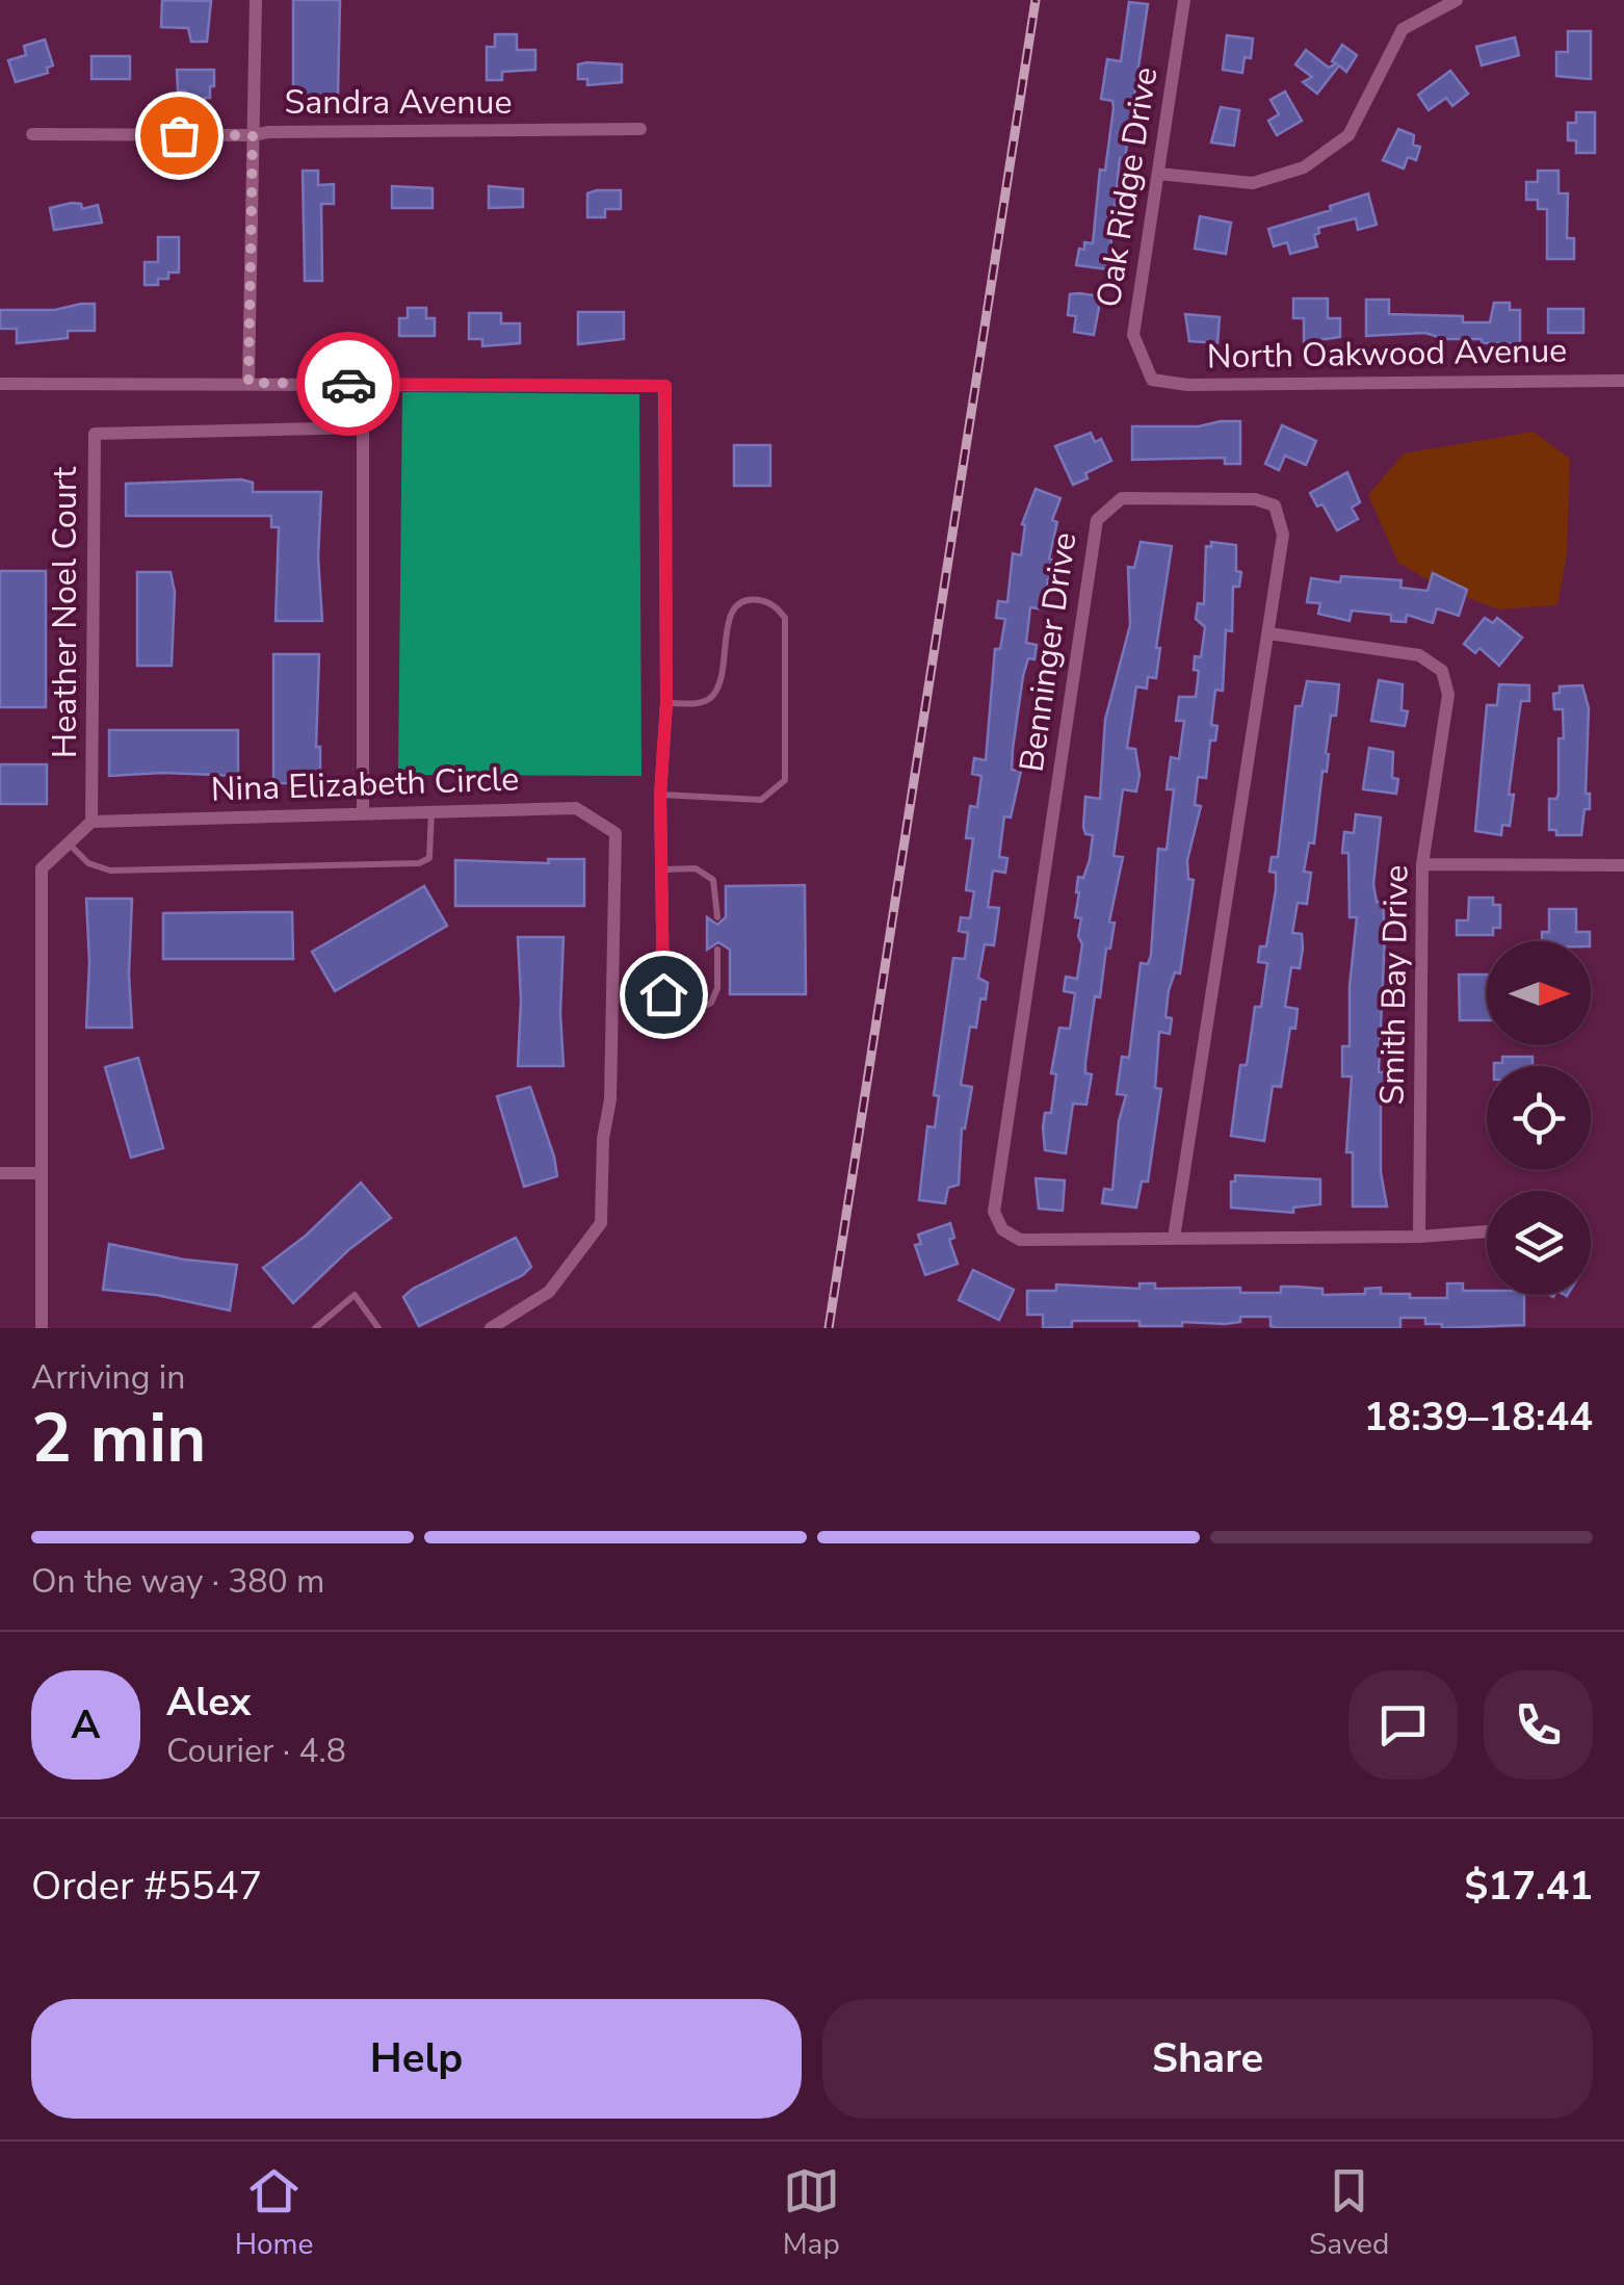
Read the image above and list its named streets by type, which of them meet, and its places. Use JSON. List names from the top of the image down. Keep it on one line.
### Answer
{"streets":{"street":["Sandra Avenue","Oak Ridge Drive","North Oakwood Avenue","Heather Noel Court","Benninger Drive","Nina Elizabeth Circle","Smith Bay Drive"]},"crossings":[["Oak Ridge Drive","North Oakwood Avenue"],["Heather Noel Court","Nina Elizabeth Circle"],["Benninger Drive","Smith Bay Drive"]],"north":"right","page":{"heading":["2 min","Arriving in","18:39–18:44"],"panel":["Alex","Courier · 4.8","Order #5547","$17.41"],"bar":"On the way · 380 m","round":"A","buttons":["Help","Share"],"tabs":["Home","Map","Saved"]}}
